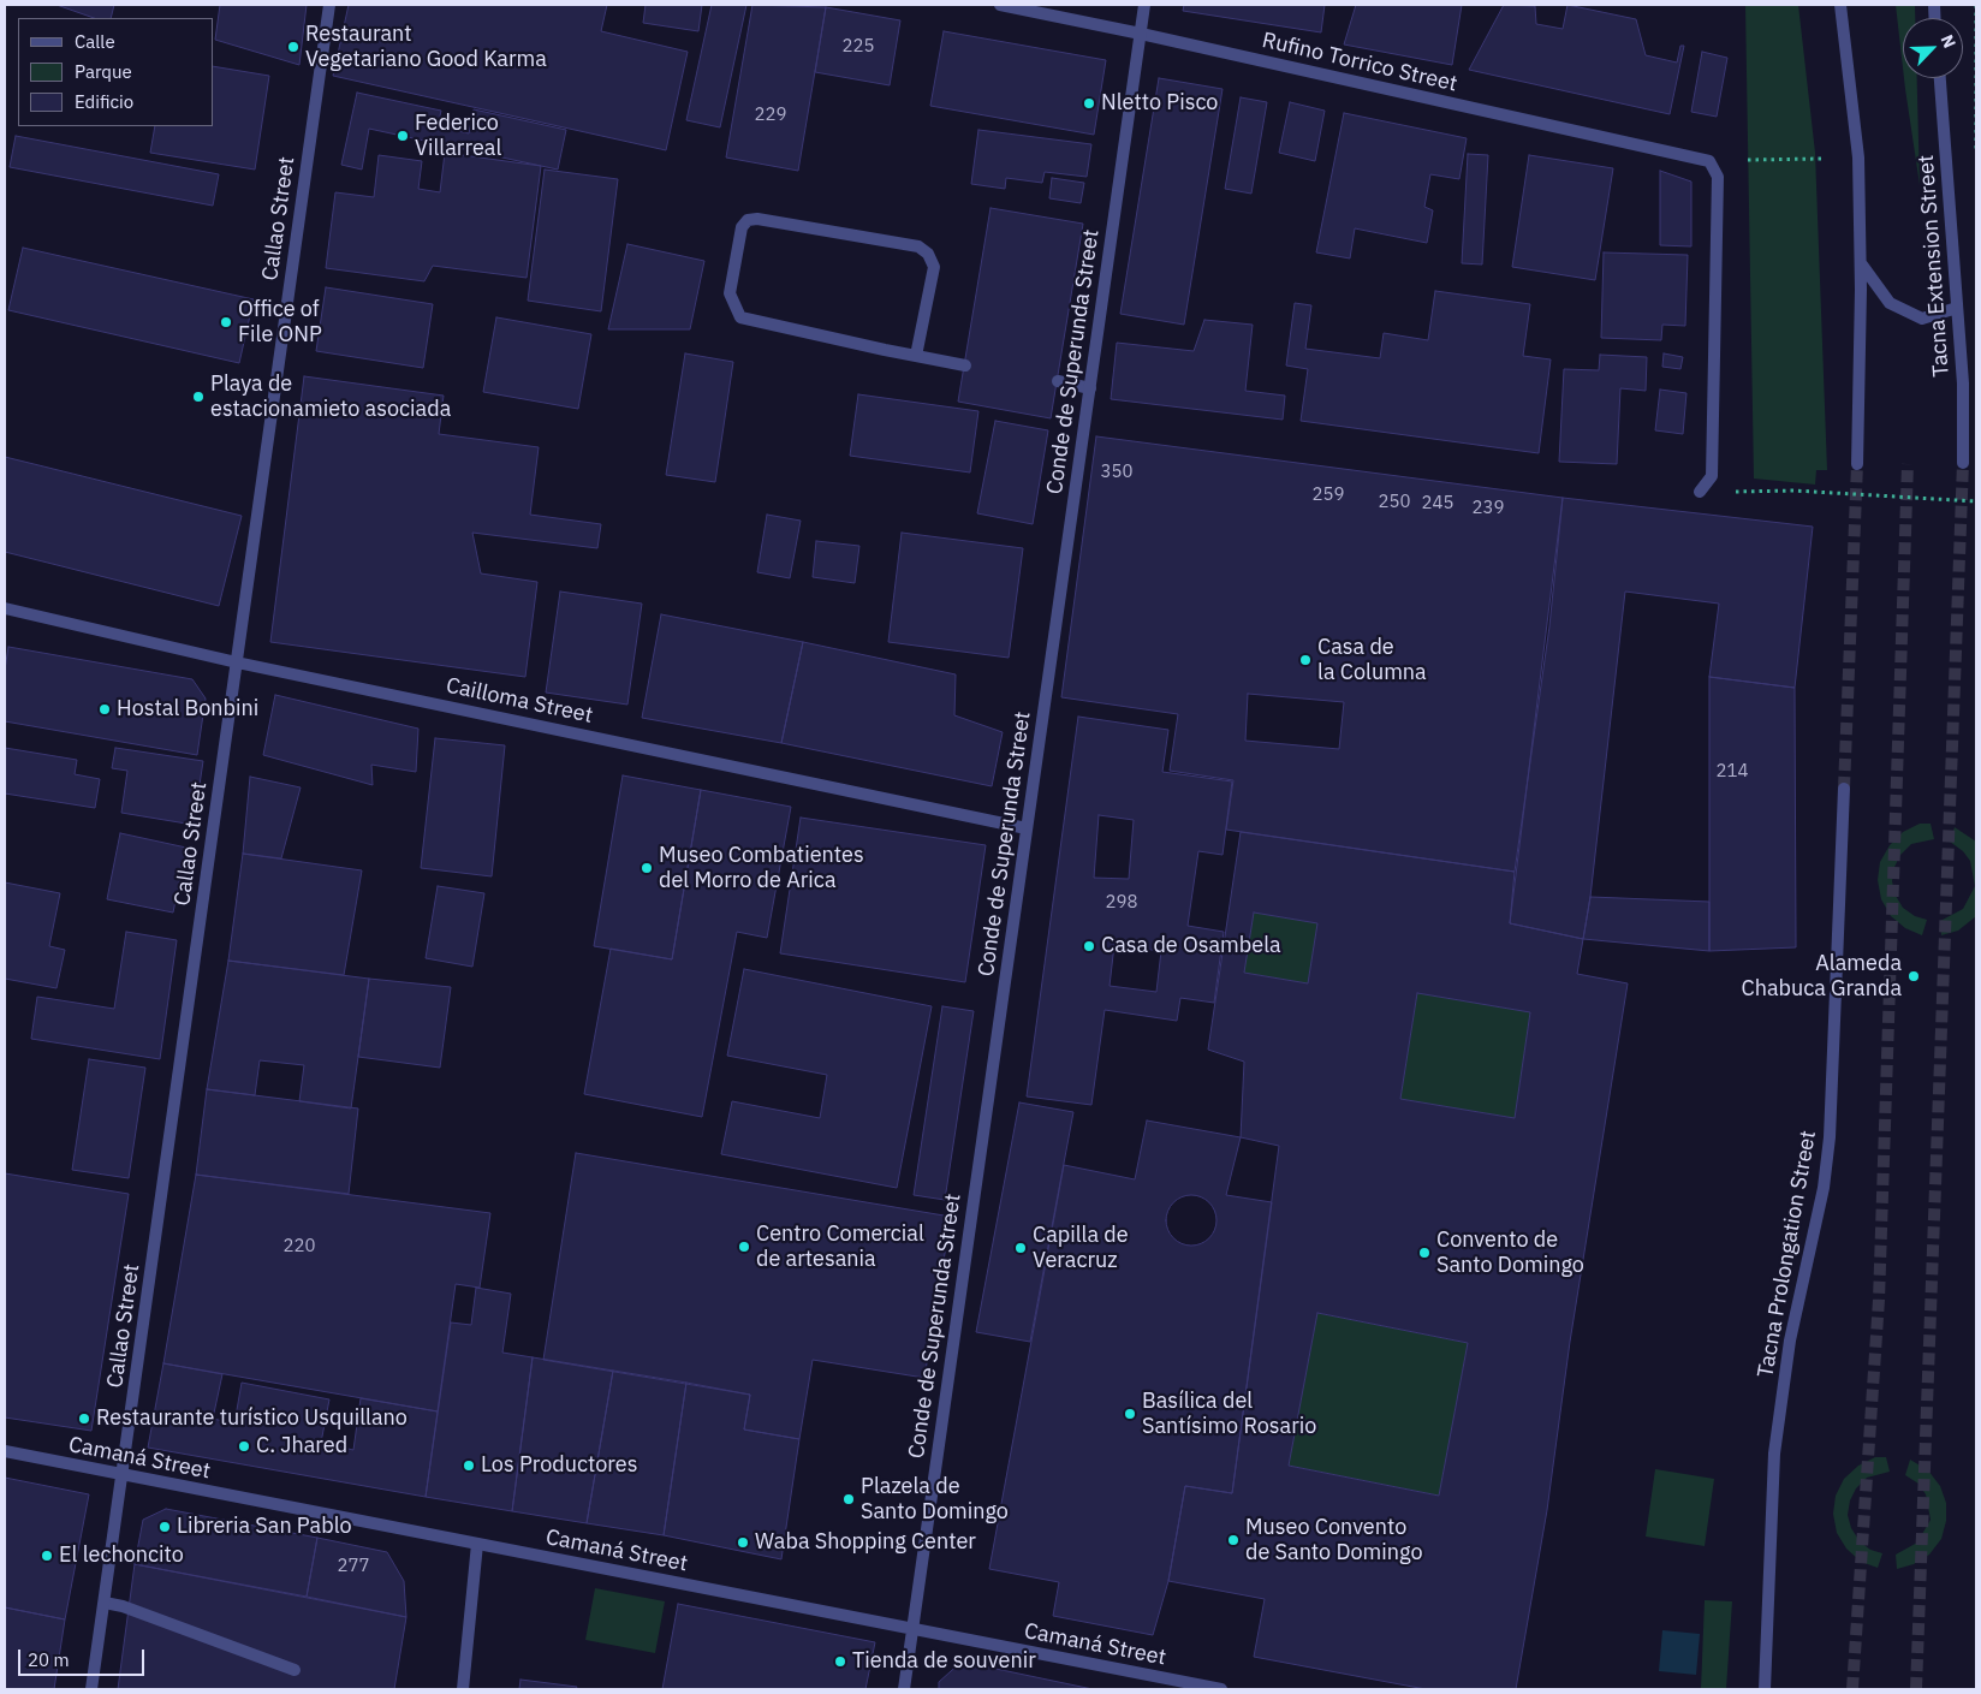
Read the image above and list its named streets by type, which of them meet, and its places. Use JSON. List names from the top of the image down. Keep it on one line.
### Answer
{"streets":{"street":["Rufino Torrico Street","Callao Street","Tacna Extension Street","Conde de Superunda Street","Cailloma Street","Tacna Prolongation Street","Camaná Street"]},"crossings":[["Rufino Torrico Street","Conde de Superunda Street"],["Callao Street","Cailloma Street"],["Callao Street","Camaná Street"],["Conde de Superunda Street","Cailloma Street"],["Conde de Superunda Street","Camaná Street"]],"places":["Restaurant Vegetariano Good Karma","Nletto Pisco","Federico Villarreal","Office of File ONP","Playa de estacionamieto asociada","Casa de la Columna","Hostal Bonbini","Museo Combatientes del Morro de Arica","Casa de Osambela","Alameda Chabuca Granda","Centro Comercial de artesania","Capilla de Veracruz","Convento de Santo Domingo","Basílica del Santísimo Rosario","Restaurante turístico Usquillano","C. Jhared","Los Productores","Plazela de Santo Domingo","Libreria San Pablo","Museo Convento de Santo Domingo","Waba Shopping Center","El lechoncito","Tienda de souvenir"],"house_numbers":["225","229","350","259","250","245","239","214","298","220","277"],"legend":["Calle","Parque","Edificio"],"scale_bar":"20 m","north":"top right"}
